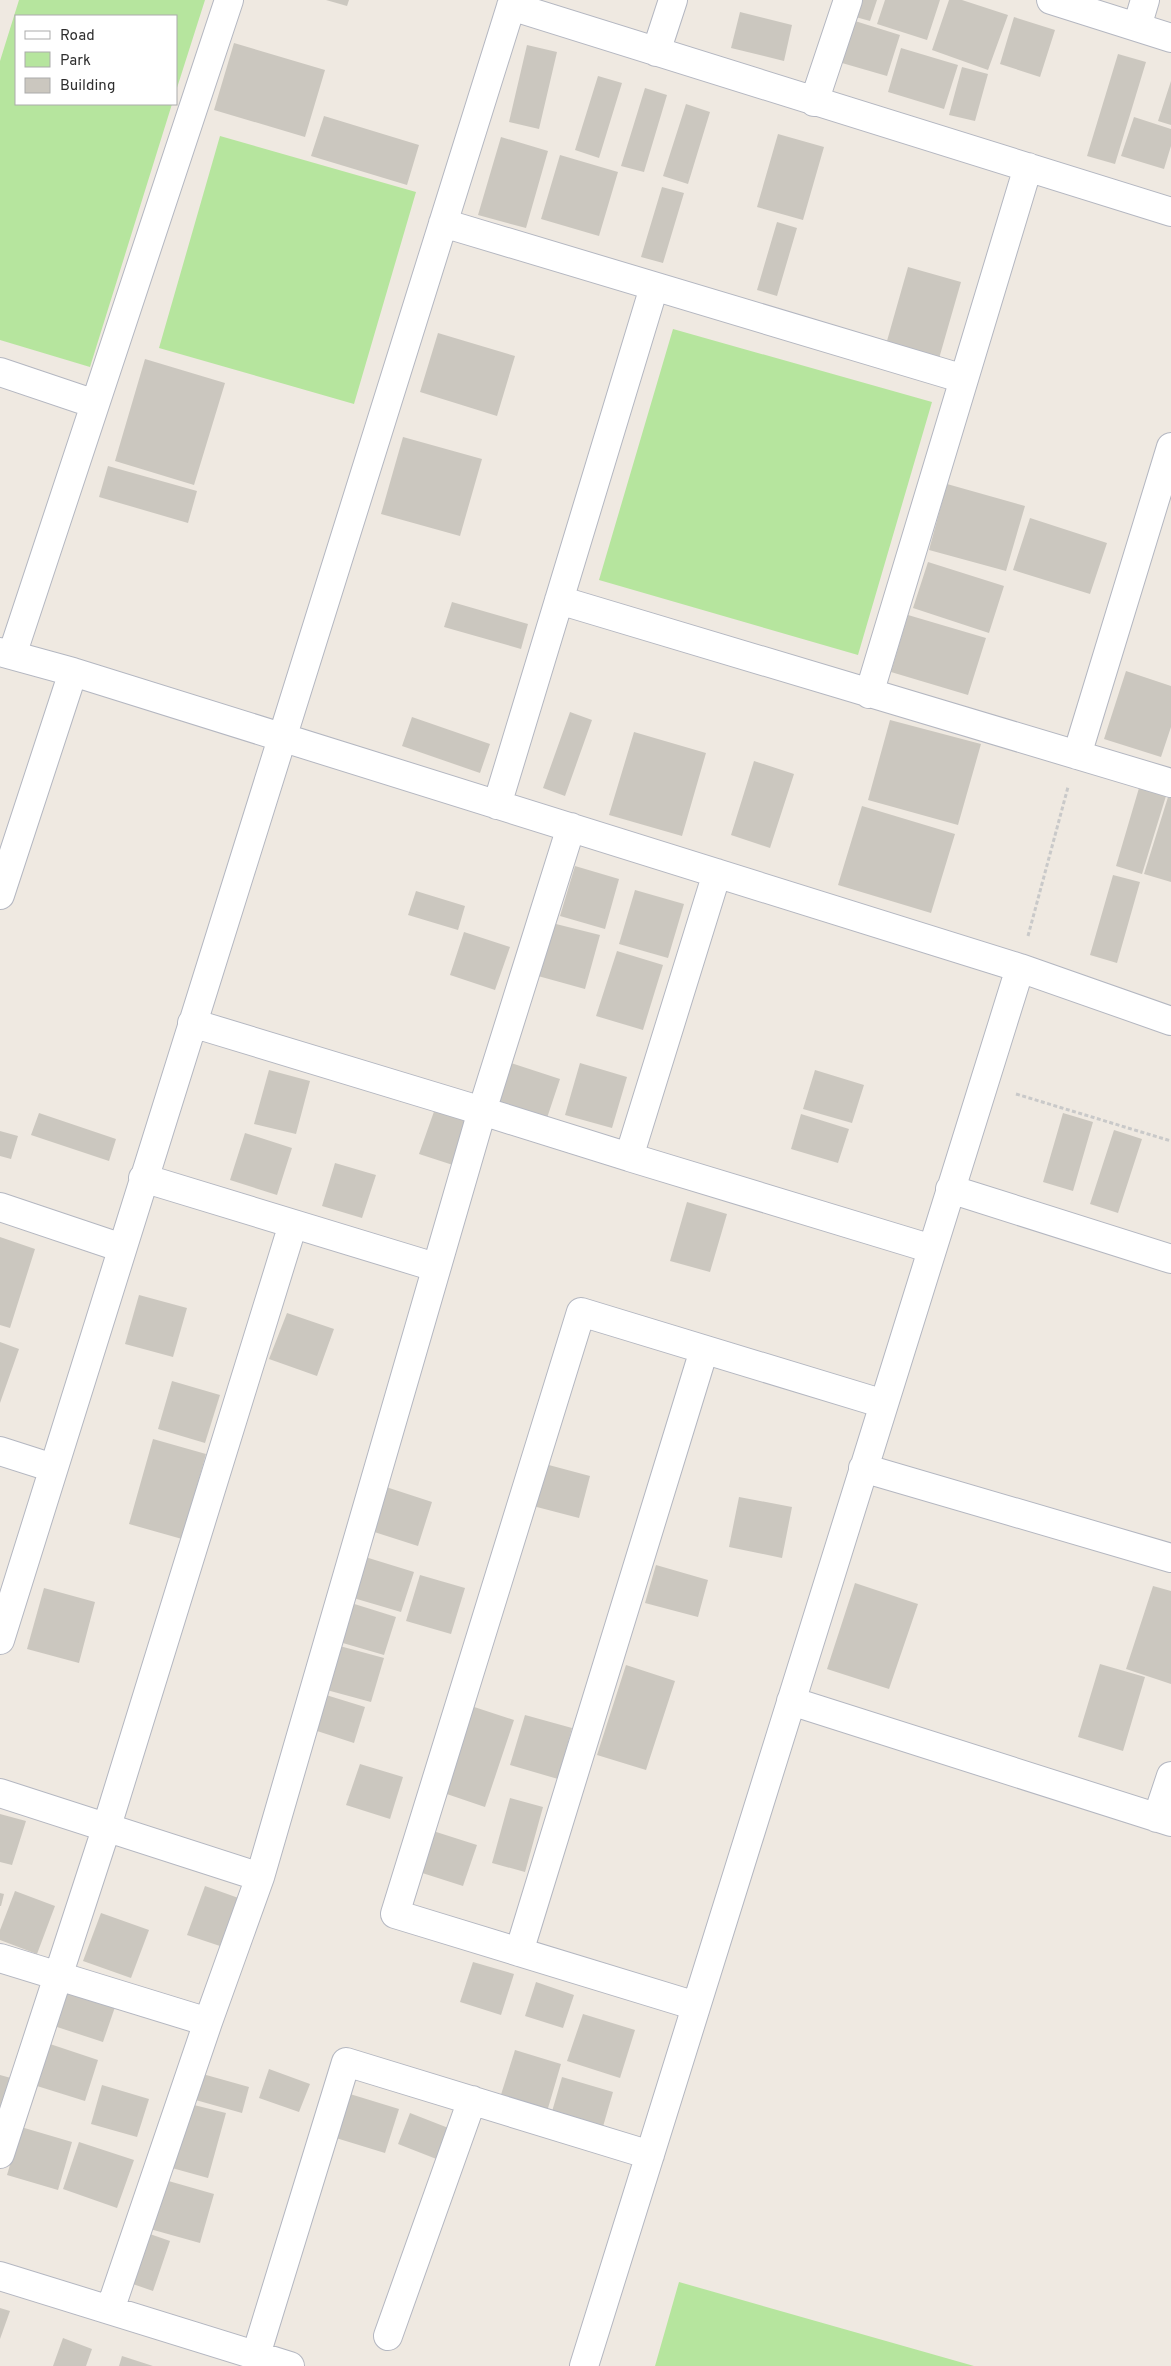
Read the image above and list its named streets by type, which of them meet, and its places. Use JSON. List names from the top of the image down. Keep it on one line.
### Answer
{"legend":["Road","Park","Building"]}
